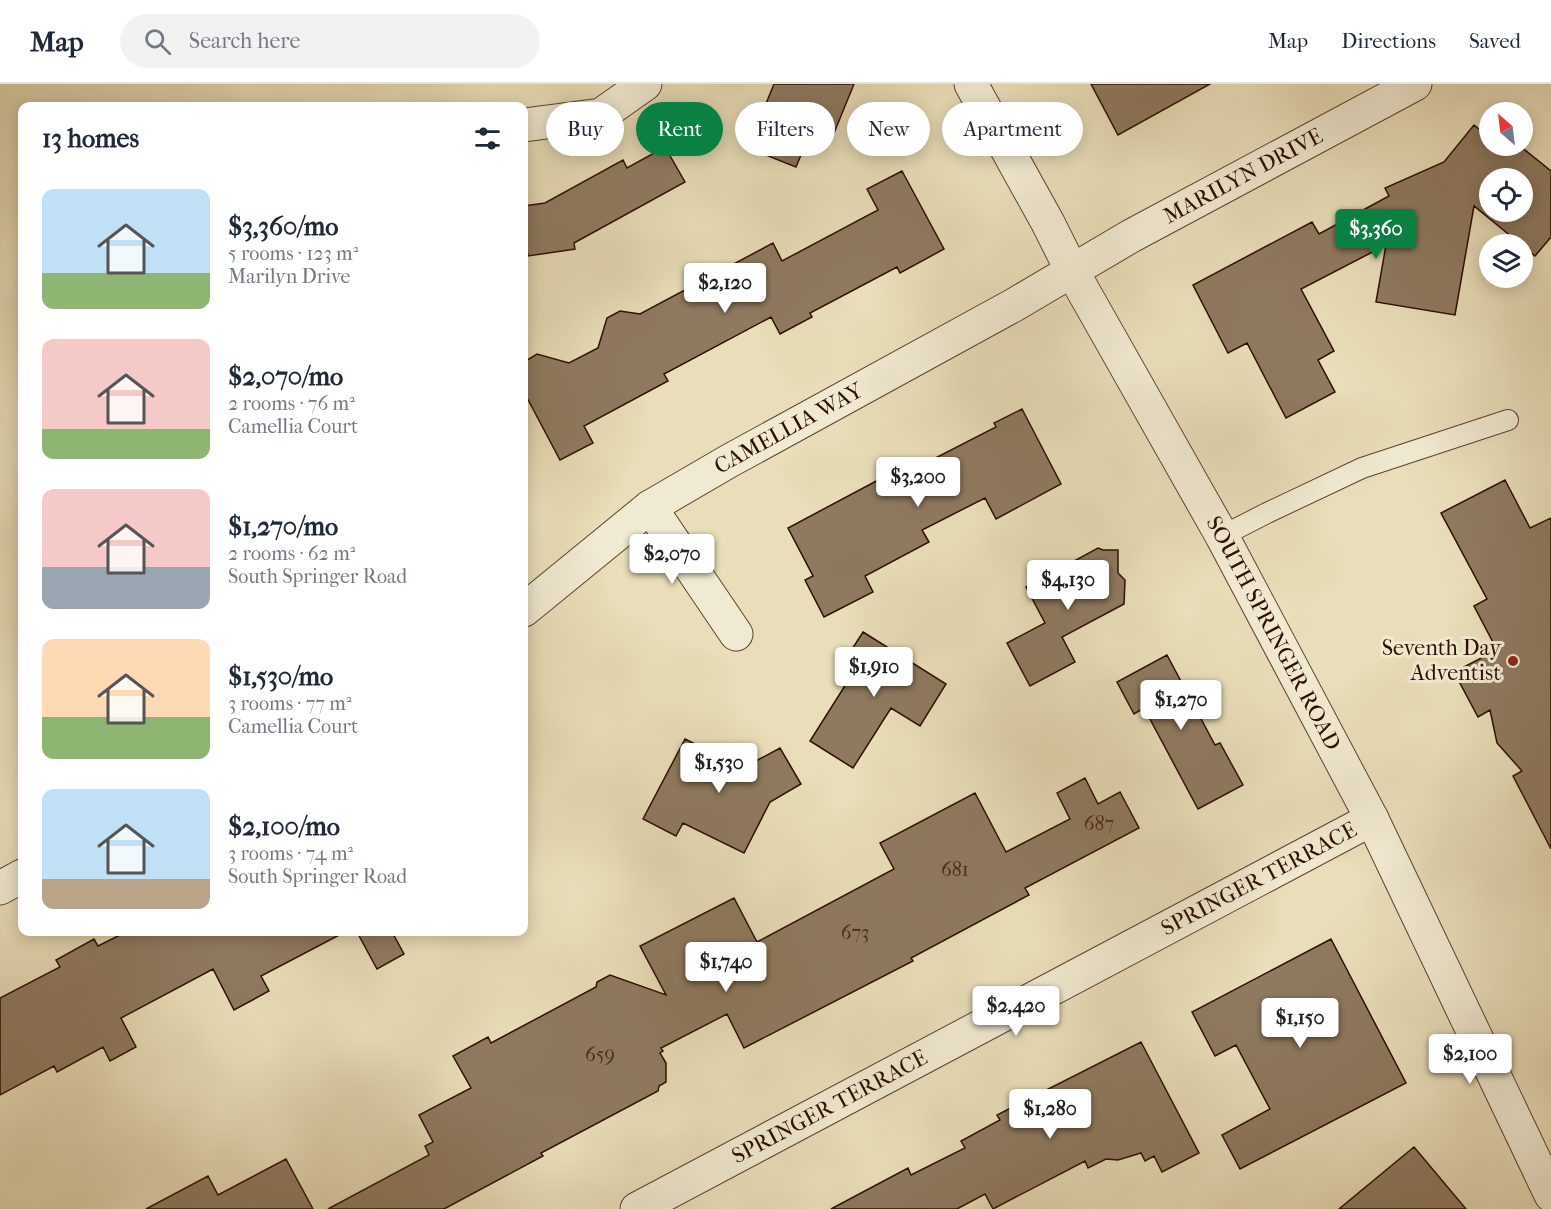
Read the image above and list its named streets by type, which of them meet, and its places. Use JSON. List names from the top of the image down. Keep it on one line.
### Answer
{"streets":{"street":["MARILYN DRIVE","CAMELLIA WAY","SOUTH SPRINGER ROAD","SPRINGER TERRACE"]},"crossings":[["MARILYN DRIVE","CAMELLIA WAY"],["MARILYN DRIVE","SOUTH SPRINGER ROAD"],["CAMELLIA WAY","SOUTH SPRINGER ROAD"],["SOUTH SPRINGER ROAD","SPRINGER TERRACE"]],"places":["Seventh Day Adventist"],"house_numbers":["687","681","673","659"],"north":"top left","page":{"header":"Map","search":"Search here","nav":["Map","Directions","Saved"],"chip":["Buy","Rent","Filters","New","Apartment"],"heading":"13 homes","list":[{"name":"$3,360/mo","note":"5 rooms · 123 m² · Marilyn Drive"},{"name":"$2,070/mo","note":"2 rooms · 76 m² · Camellia Court"},{"name":"$1,270/mo","note":"2 rooms · 62 m² · South Springer Road"},{"name":"$1,530/mo","note":"3 rooms · 77 m² · Camellia Court"},{"name":"$2,100/mo","note":"3 rooms · 74 m² · South Springer Road"}],"price":["$3,360","$2,120","$3,200","$2,070","$4,130","$1,910","$1,270","$1,530","$1,740","$2,420","$1,150","$2,100","$1,280"]}}
